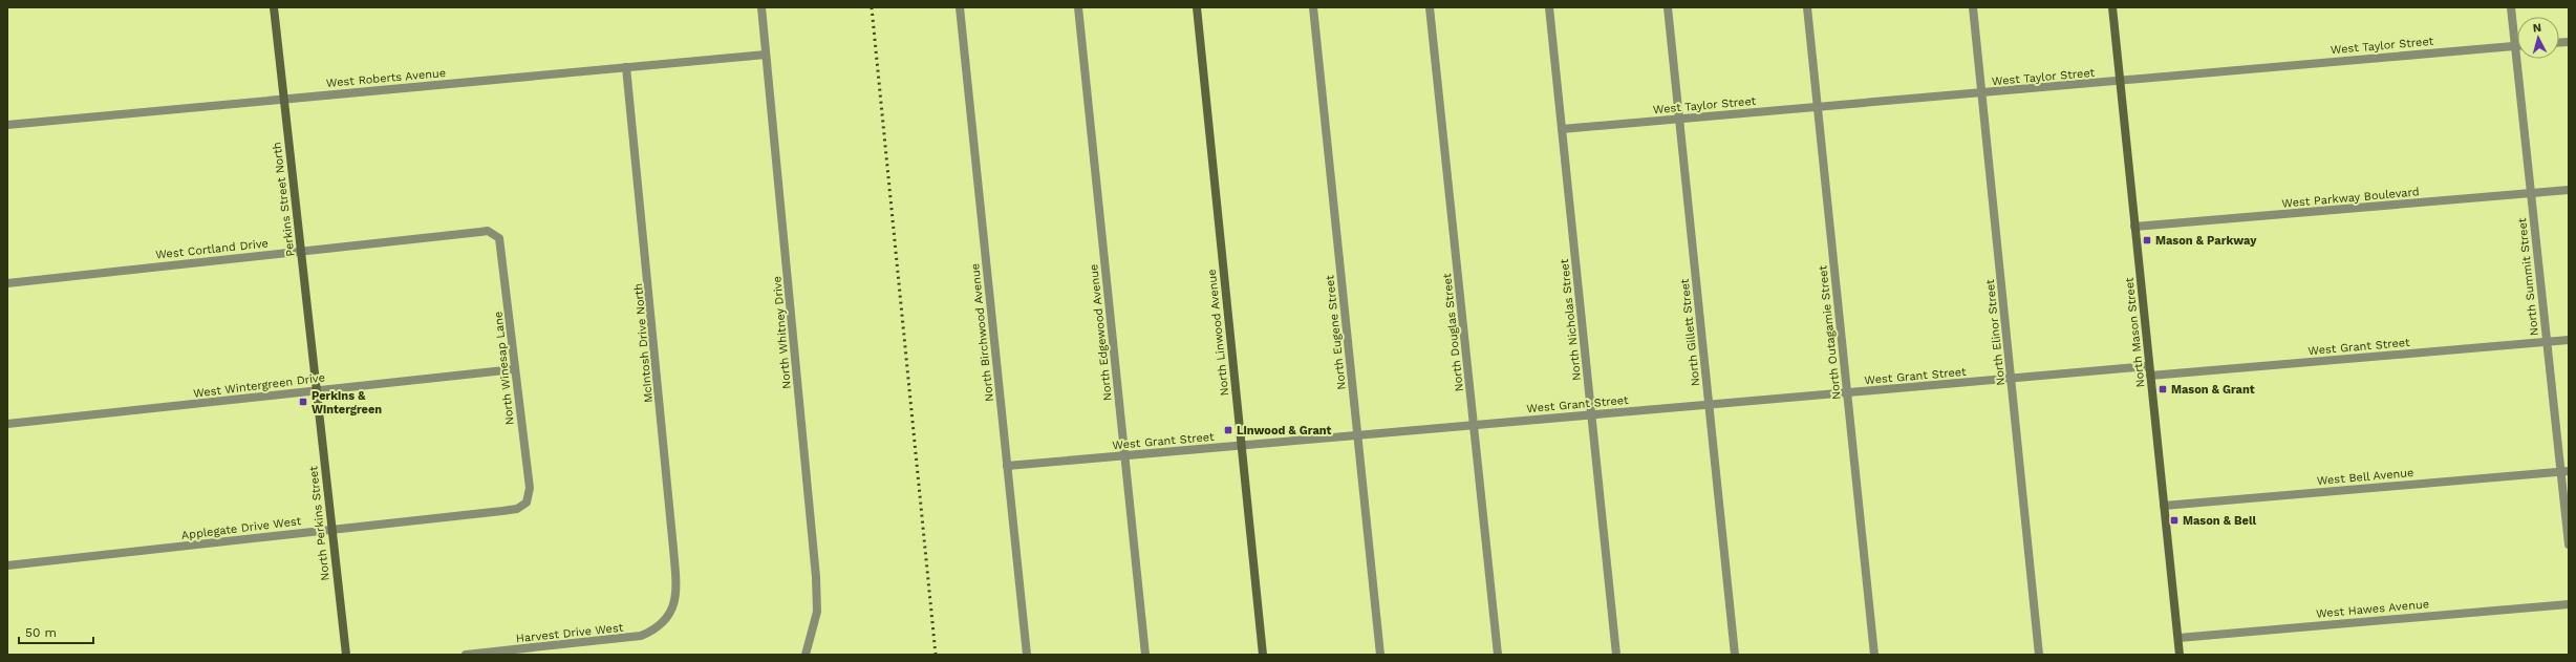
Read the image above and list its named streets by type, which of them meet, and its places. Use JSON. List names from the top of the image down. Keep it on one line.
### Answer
{"streets":{"street":["West Taylor Street","West Roberts Avenue","West Parkway Boulevard","Perkins Street North","West Cortland Drive","North Summit Street","North Nicholas Street","North Whitney Drive","North Birchwood Avenue","North Edgewood Avenue","North Linwood Avenue","North Eugene Street","North Douglas Street","North Gillett Street","North Outagamie Street","North Elinor Street","North Mason Street","McIntosh Drive North","West Grant Street","North Winesap Lane","West Wintergreen Drive","West Bell Avenue","North Perkins Street","Applegate Drive West","West Hawes Avenue","Harvest Drive West"]},"crossings":[["West Taylor Street","North Summit Street"],["West Taylor Street","North Nicholas Street"],["West Taylor Street","North Gillett Street"],["West Taylor Street","North Outagamie Street"],["West Taylor Street","North Elinor Street"],["West Taylor Street","North Mason Street"],["West Roberts Avenue","Perkins Street North"],["West Roberts Avenue","North Whitney Drive"],["West Roberts Avenue","McIntosh Drive North"],["West Parkway Boulevard","North Summit Street"],["West Parkway Boulevard","North Mason Street"],["Perkins Street North","West Cortland Drive"],["Perkins Street North","West Wintergreen Drive"],["Perkins Street North","North Perkins Street"],["West Cortland Drive","North Winesap Lane"],["North Summit Street","West Grant Street"],["North Summit Street","West Bell Avenue"],["North Nicholas Street","West Grant Street"],["North Birchwood Avenue","West Grant Street"],["North Edgewood Avenue","West Grant Street"],["North Linwood Avenue","West Grant Street"],["North Eugene Street","West Grant Street"],["North Douglas Street","West Grant Street"],["North Gillett Street","West Grant Street"],["North Outagamie Street","West Grant Street"],["North Elinor Street","West Grant Street"],["North Mason Street","West Grant Street"],["North Mason Street","West Bell Avenue"],["North Mason Street","West Hawes Avenue"],["McIntosh Drive North","Harvest Drive West"],["North Winesap Lane","West Wintergreen Drive"],["North Winesap Lane","Applegate Drive West"],["West Wintergreen Drive","North Perkins Street"],["North Perkins Street","Applegate Drive West"]],"places":{"transit":["Mason & Parkway","Mason & Grant","Perkins & Wintergreen","Linwood & Grant","Mason & Bell"]},"scale_bar":"50 m","north":"top"}
